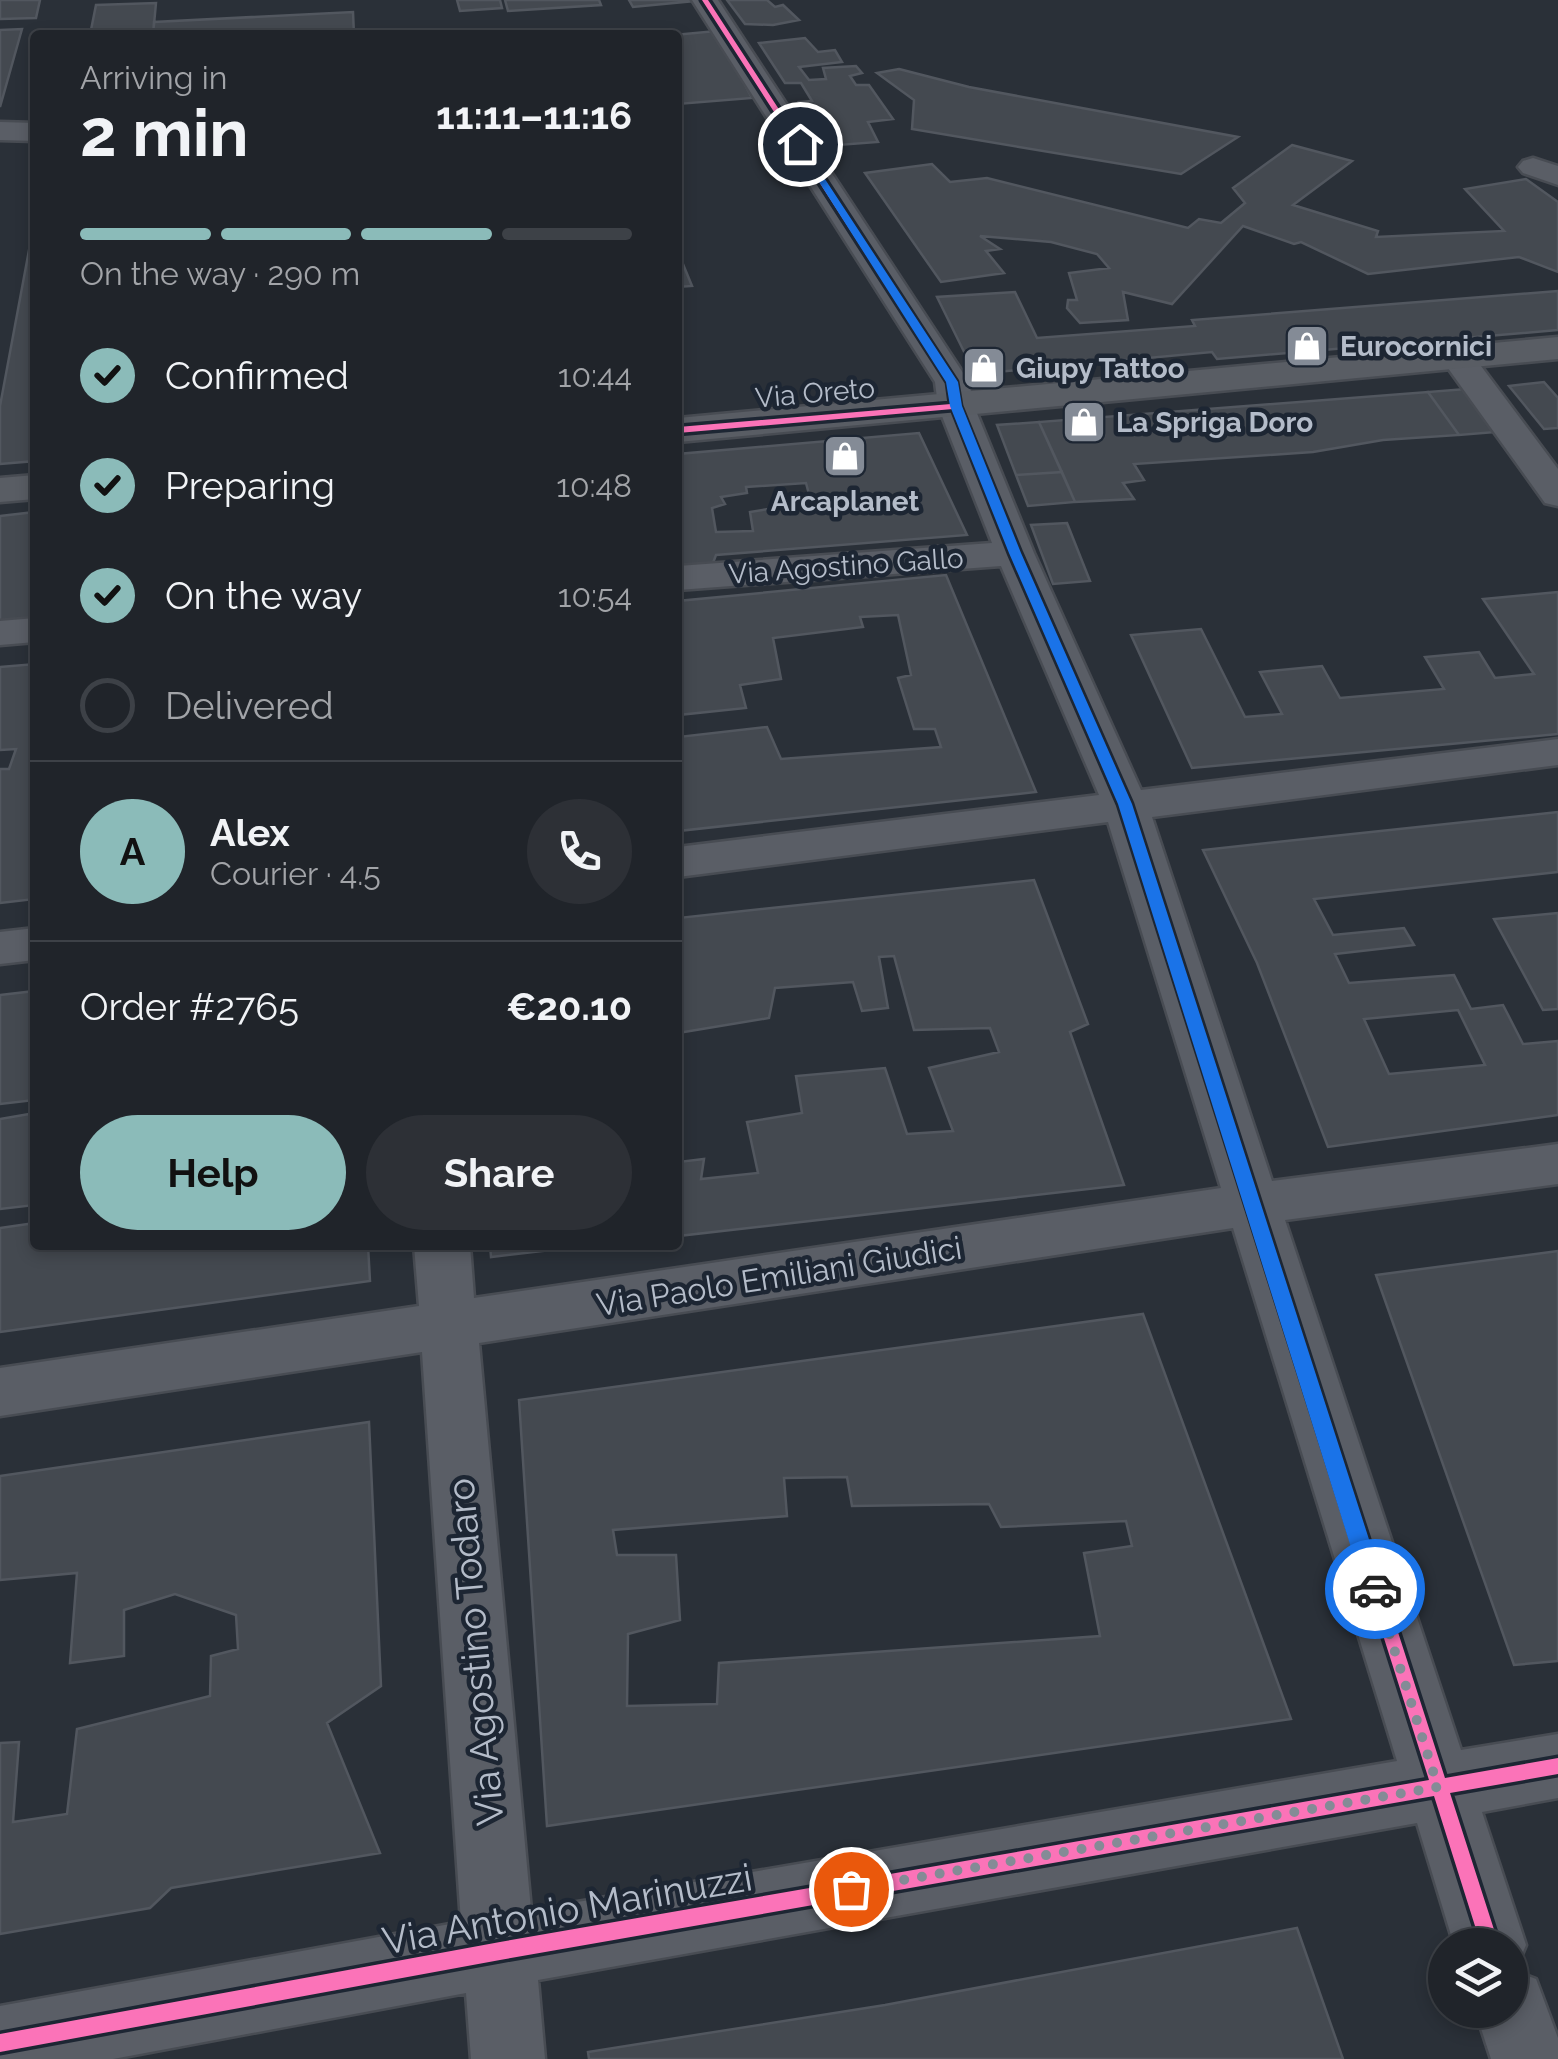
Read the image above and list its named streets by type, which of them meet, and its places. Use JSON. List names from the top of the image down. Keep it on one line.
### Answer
{"streets":{"street":["Via Oreto","Via Agostino Gallo","Via Paolo Emiliani Giudici","Via Agostino Todaro","Via Antonio Marinuzzi"]},"crossings":[["Via Paolo Emiliani Giudici","Via Agostino Todaro"],["Via Agostino Todaro","Via Antonio Marinuzzi"]],"places":{"shop":["Eurocornici","Giupy Tattoo","La Spriga Doro","Arcaplanet"]},"page":{"heading":["2 min","Arriving in","11:11–11:16"],"panel":["Alex","Courier · 4.5","Order #2765","€20.10"],"bar":"On the way · 290 m","list":[["Confirmed","10:44"],["Preparing","10:48"],["On the way","10:54"],"Delivered"],"round":"A","buttons":["Help","Share"]}}
